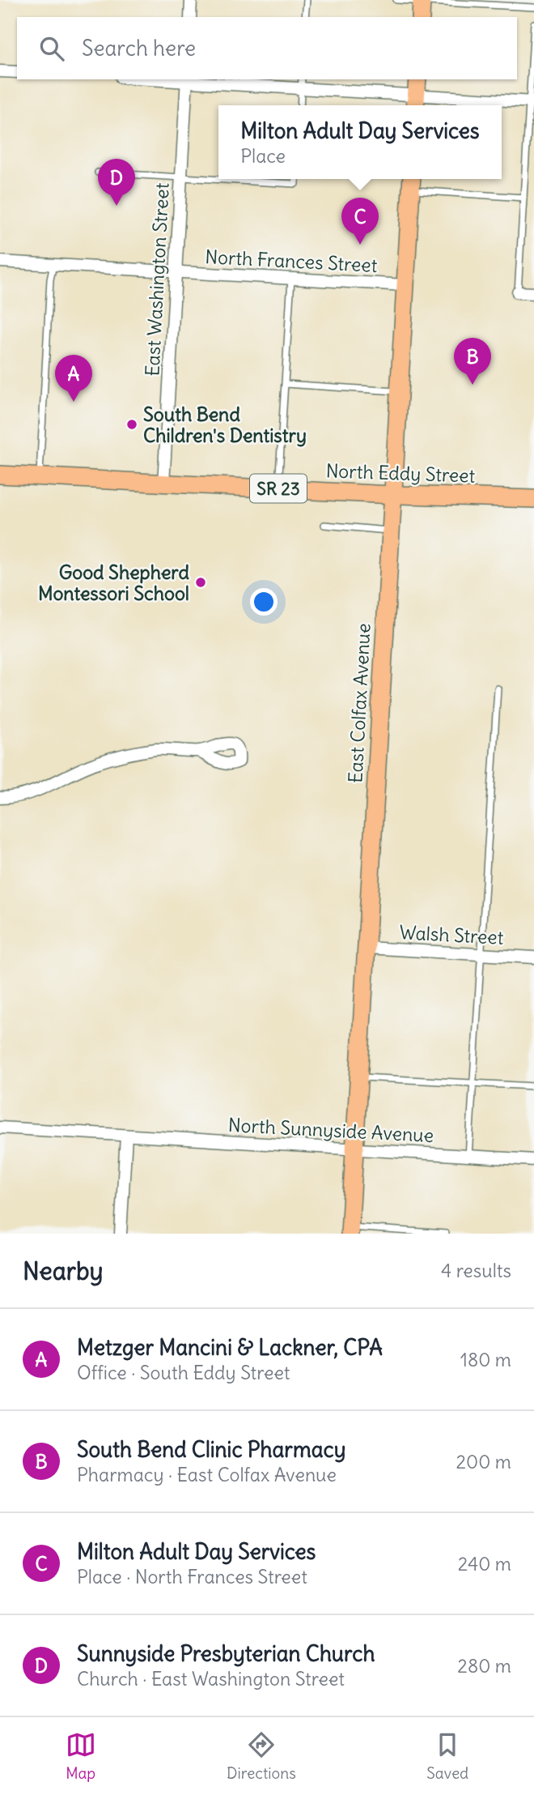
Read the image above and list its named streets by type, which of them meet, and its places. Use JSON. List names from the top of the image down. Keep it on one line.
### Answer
{"streets":{"main road":["North Eddy Street","SR 23","East Colfax Avenue"],"street":["North Frances Street","East Washington Street","Walsh Street","North Sunnyside Avenue"]},"crossings":[["North Frances Street","East Washington Street"],["North Frances Street","East Colfax Avenue"],["East Washington Street","North Eddy Street"],["East Washington Street","SR 23"],["North Eddy Street","SR 23"],["North Eddy Street","East Colfax Avenue"],["East Colfax Avenue","Walsh Street"],["East Colfax Avenue","North Sunnyside Avenue"]],"places":["South Bend Children's Dentistry","Good Shepherd Montessori School"],"page":{"search":"Search here","popup":["Milton Adult Day Services","Place"],"pins":["D","C","B","A"],"heading":["Nearby","4 results"],"list":[{"mark":"A","name":"Metzger Mancini & Lackner, CPA","note":"Office · South Eddy Street","value":"180 m"},{"mark":"B","name":"South Bend Clinic Pharmacy","note":"Pharmacy · East Colfax Avenue","value":"200 m"},{"mark":"C","name":"Milton Adult Day Services","note":"Place · North Frances Street","value":"240 m"},{"mark":"D","name":"Sunnyside Presbyterian Church","note":"Church · East Washington Street","value":"280 m"}],"nav":["Map","Directions","Saved"]}}
